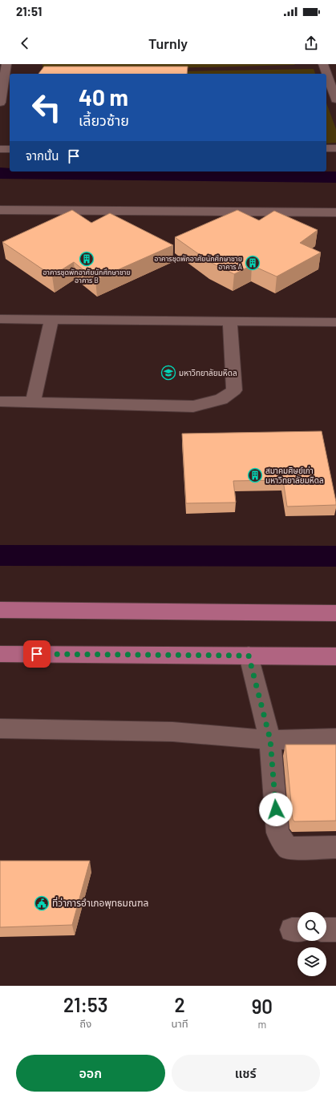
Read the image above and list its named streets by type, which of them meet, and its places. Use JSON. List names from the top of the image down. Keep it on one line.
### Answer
{"places":{"building":["อาคารชุดพักอาศัยนักศึกษาชาย อาคาร B","อาคารชุดพักอาศัยนักศึกษาชาย อาคาร A","สมาคมศิษย์เก่า มหาวิทยาลัยมหิดล"],"school or university":["มหาวิทยาลัยมหิดล"],"public building":["ที่ว่าการอำเภอพุทธมณฑล"]},"page":{"status":"21:51","header":"Turnly","turn":["40 m","เลี้ยวซ้าย"],"then":"จากนั้น","eta":["21:53","ถึง","2","นาที","90","m"],"buttons":["ออก","แชร์"]}}
